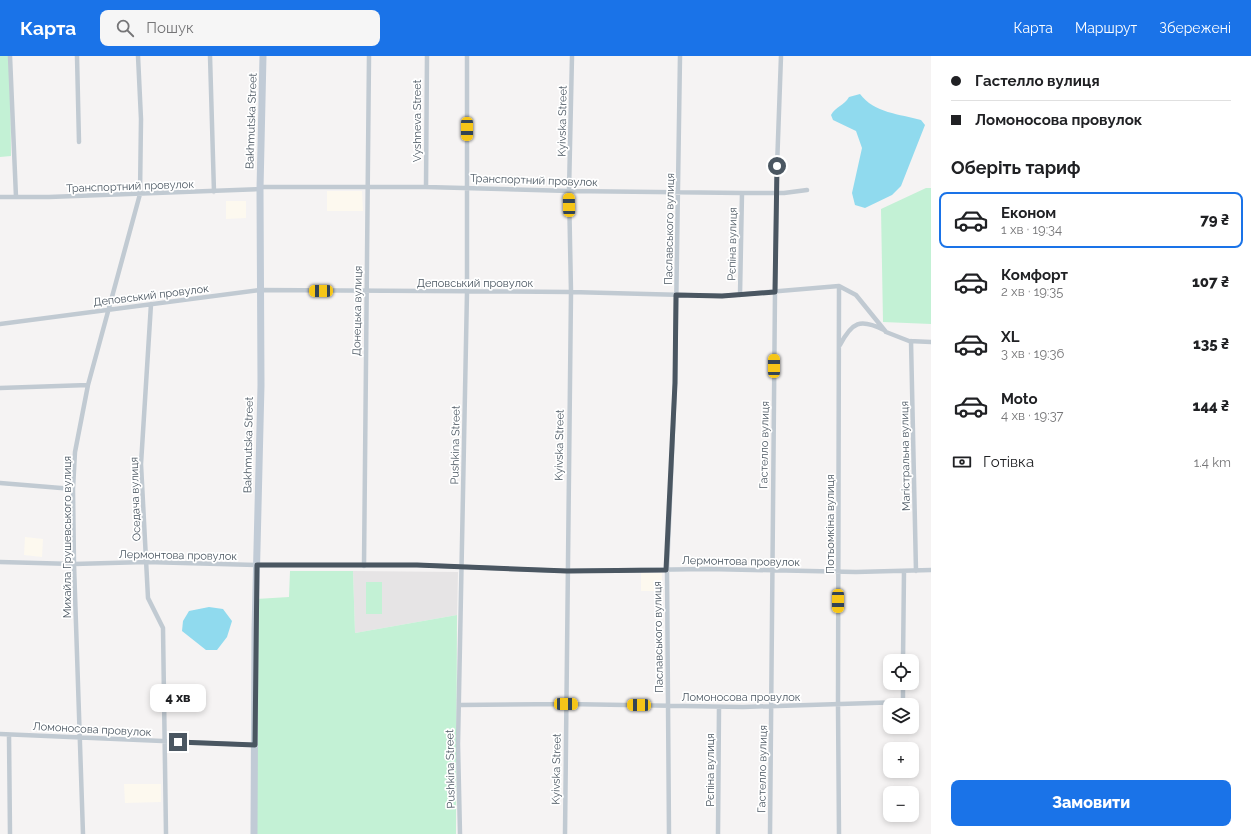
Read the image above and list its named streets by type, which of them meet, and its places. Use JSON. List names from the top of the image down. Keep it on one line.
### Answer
{"streets":{"street":["Bakhmutska Street","Vyshneva Street","Kyivska Street","Транспортний провулок","Паславського вулиця","Рєпіна вулиця","Деповський провулок","Донецька вулиця","Pushkina Street","Гастелло вулиця","Магістральна вулиця","Оседача вулиця","Потьомкіна вулиця","Михайла Грушевського вулиця","Лермонтова провулок","Ломоносова провулок"]},"crossings":[["Bakhmutska Street","Транспортний провулок"],["Bakhmutska Street","Деповський провулок"],["Bakhmutska Street","Лермонтова провулок"],["Bakhmutska Street","Ломоносова провулок"],["Vyshneva Street","Транспортний провулок"],["Kyivska Street","Транспортний провулок"],["Kyivska Street","Деповський провулок"],["Kyivska Street","Лермонтова провулок"],["Kyivska Street","Ломоносова провулок"],["Транспортний провулок","Паславського вулиця"],["Транспортний провулок","Рєпіна вулиця"],["Транспортний провулок","Донецька вулиця"],["Транспортний провулок","Pushkina Street"],["Транспортний провулок","Гастелло вулиця"],["Транспортний провулок","Михайла Грушевського вулиця"],["Паславського вулиця","Деповський провулок"],["Паславського вулиця","Лермонтова провулок"],["Паславського вулиця","Ломоносова провулок"],["Рєпіна вулиця","Деповський провулок"],["Рєпіна вулиця","Ломоносова провулок"],["Деповський провулок","Донецька вулиця"],["Деповський провулок","Pushkina Street"],["Деповський провулок","Гастелло вулиця"],["Деповський провулок","Оседача вулиця"],["Деповський провулок","Потьомкіна вулиця"],["Деповський провулок","Михайла Грушевського вулиця"],["Донецька вулиця","Лермонтова провулок"],["Pushkina Street","Лермонтова провулок"],["Pushkina Street","Ломоносова провулок"],["Гастелло вулиця","Лермонтова провулок"],["Гастелло вулиця","Ломоносова провулок"],["Магістральна вулиця","Лермонтова провулок"],["Оседача вулиця","Лермонтова провулок"],["Оседача вулиця","Ломоносова провулок"],["Потьомкіна вулиця","Лермонтова провулок"],["Потьомкіна вулиця","Ломоносова провулок"],["Михайла Грушевського вулиця","Лермонтова провулок"],["Михайла Грушевського вулиця","Ломоносова провулок"]],"page":{"header":"Карта","search":"Пошук","nav":["Карта","Маршрут","Збережені"],"banner":["Гастелло вулиця","Ломоносова провулок"],"heading":"Оберіть тариф","list":[{"name":"Економ","note":"1 хв · 19:34","value":"79 ₴"},{"name":"Комфорт","note":"2 хв · 19:35","value":"107 ₴"},{"name":"XL","note":"3 хв · 19:36","value":"135 ₴"},{"name":"Moto","note":"4 хв · 19:37","value":"144 ₴"}],"pay":["Готівка","1.4 km"],"map_buttons":["+","−"],"bubble":"4 хв","buttons":"Замовити"}}
